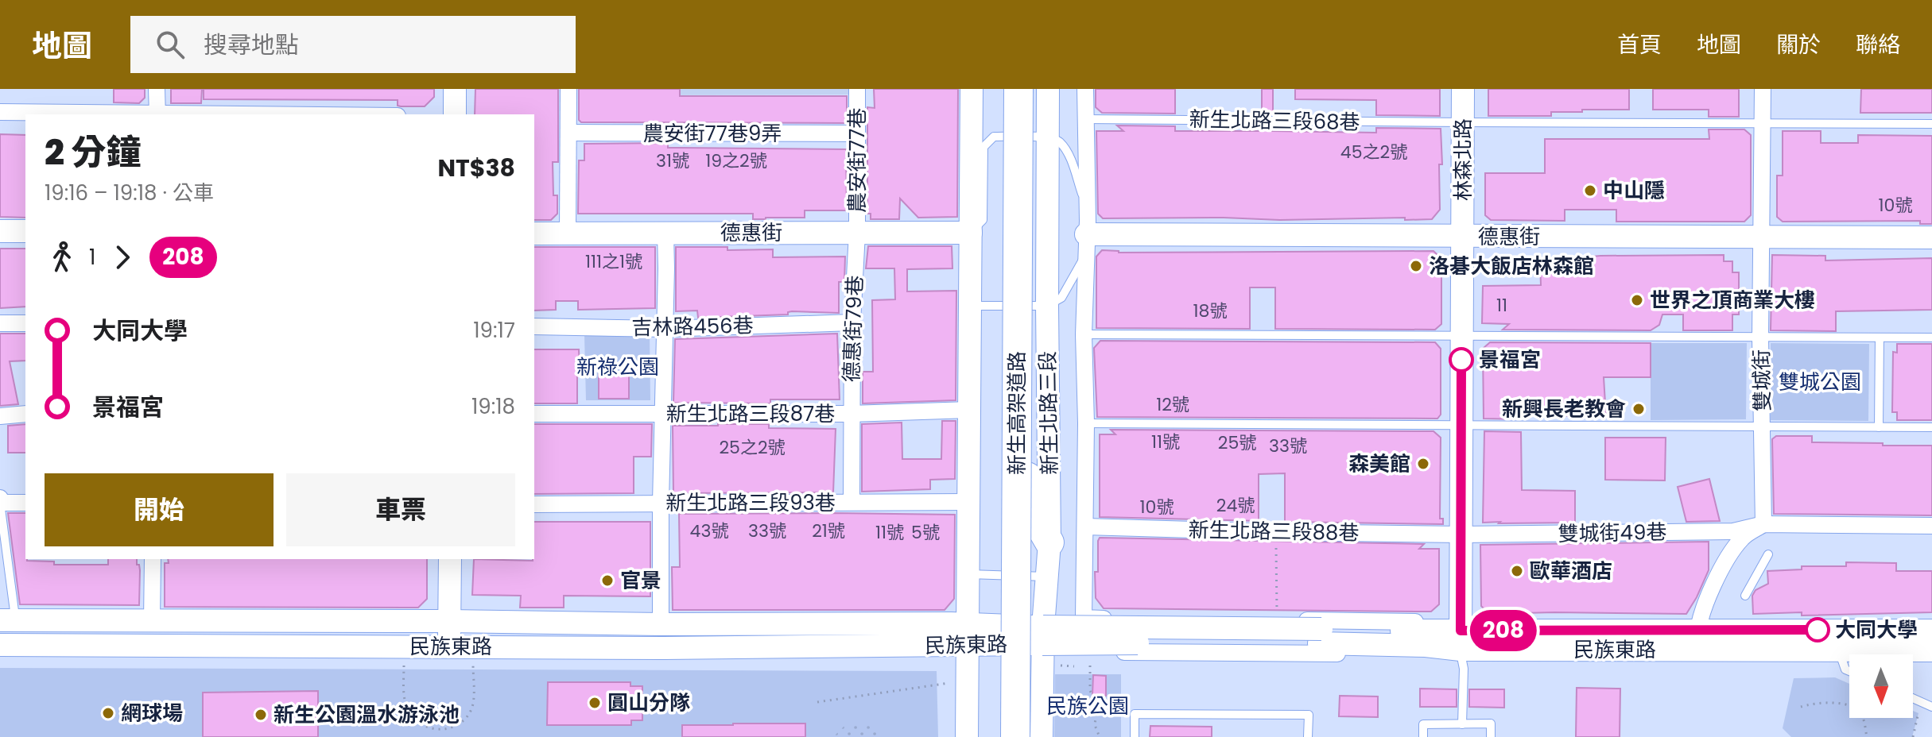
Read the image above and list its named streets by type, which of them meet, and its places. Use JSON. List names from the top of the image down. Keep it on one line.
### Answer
{"streets":{"highway":["新生高架道路"],"street":["農安街77巷9弄","林森北路","農安街77巷","德惠街","吉林路456巷","德惠街79巷","雙城街","新生北路三段","新生北路三段87巷","新生北路三段93巷","新生北路三段88巷","雙城街49巷","民族東路"],"lane":["新生北路三段68巷"]},"crossings":[["新生北路三段68巷","林森北路"],["新生北路三段68巷","雙城街"],["新生北路三段68巷","新生北路三段"],["農安街77巷9弄","農安街77巷"],["林森北路","德惠街"],["林森北路","新生北路三段"],["林森北路","新生北路三段88巷"],["林森北路","雙城街49巷"],["林森北路","民族東路"],["農安街77巷","德惠街"],["農安街77巷","德惠街79巷"],["德惠街","德惠街79巷"],["德惠街","雙城街"],["德惠街","新生北路三段"],["吉林路456巷","德惠街79巷"],["德惠街79巷","新生北路三段87巷"],["德惠街79巷","新生北路三段93巷"],["雙城街","雙城街49巷"],["新生北路三段","新生北路三段88巷"],["新生北路三段","民族東路"],["新生北路三段88巷","雙城街49巷"]],"parks":["新祿公園","雙城公園","民族公園"],"places":["中山隱","洛碁大飯店林森館","世界之頂商業大樓","景福宮","新興長老教會","森美館","歐華酒店","官景","大同大學","圓山分隊","網球場","新生公園溫水游泳池"],"lines":["bus line 208"],"house_numbers":["45之2號","31號","19之2號","10號","111之1號","11","18號","12號","11號","25號","33號","25之2號","24號","10號","43號","33號","21號","11號","5號"],"north":"bottom","page":{"header":"地圖","search":"搜尋地點","nav":["首頁","地圖","關於","聯絡"],"on_map":"208","heading":["2 分鐘","19:16 – 19:18 · 公車","NT$38"],"legs":["1","208"],"list":[{"name":"大同大學","value":"19:17"},{"name":"景福宮","value":"19:18"}],"buttons":["開始","車票"]}}
